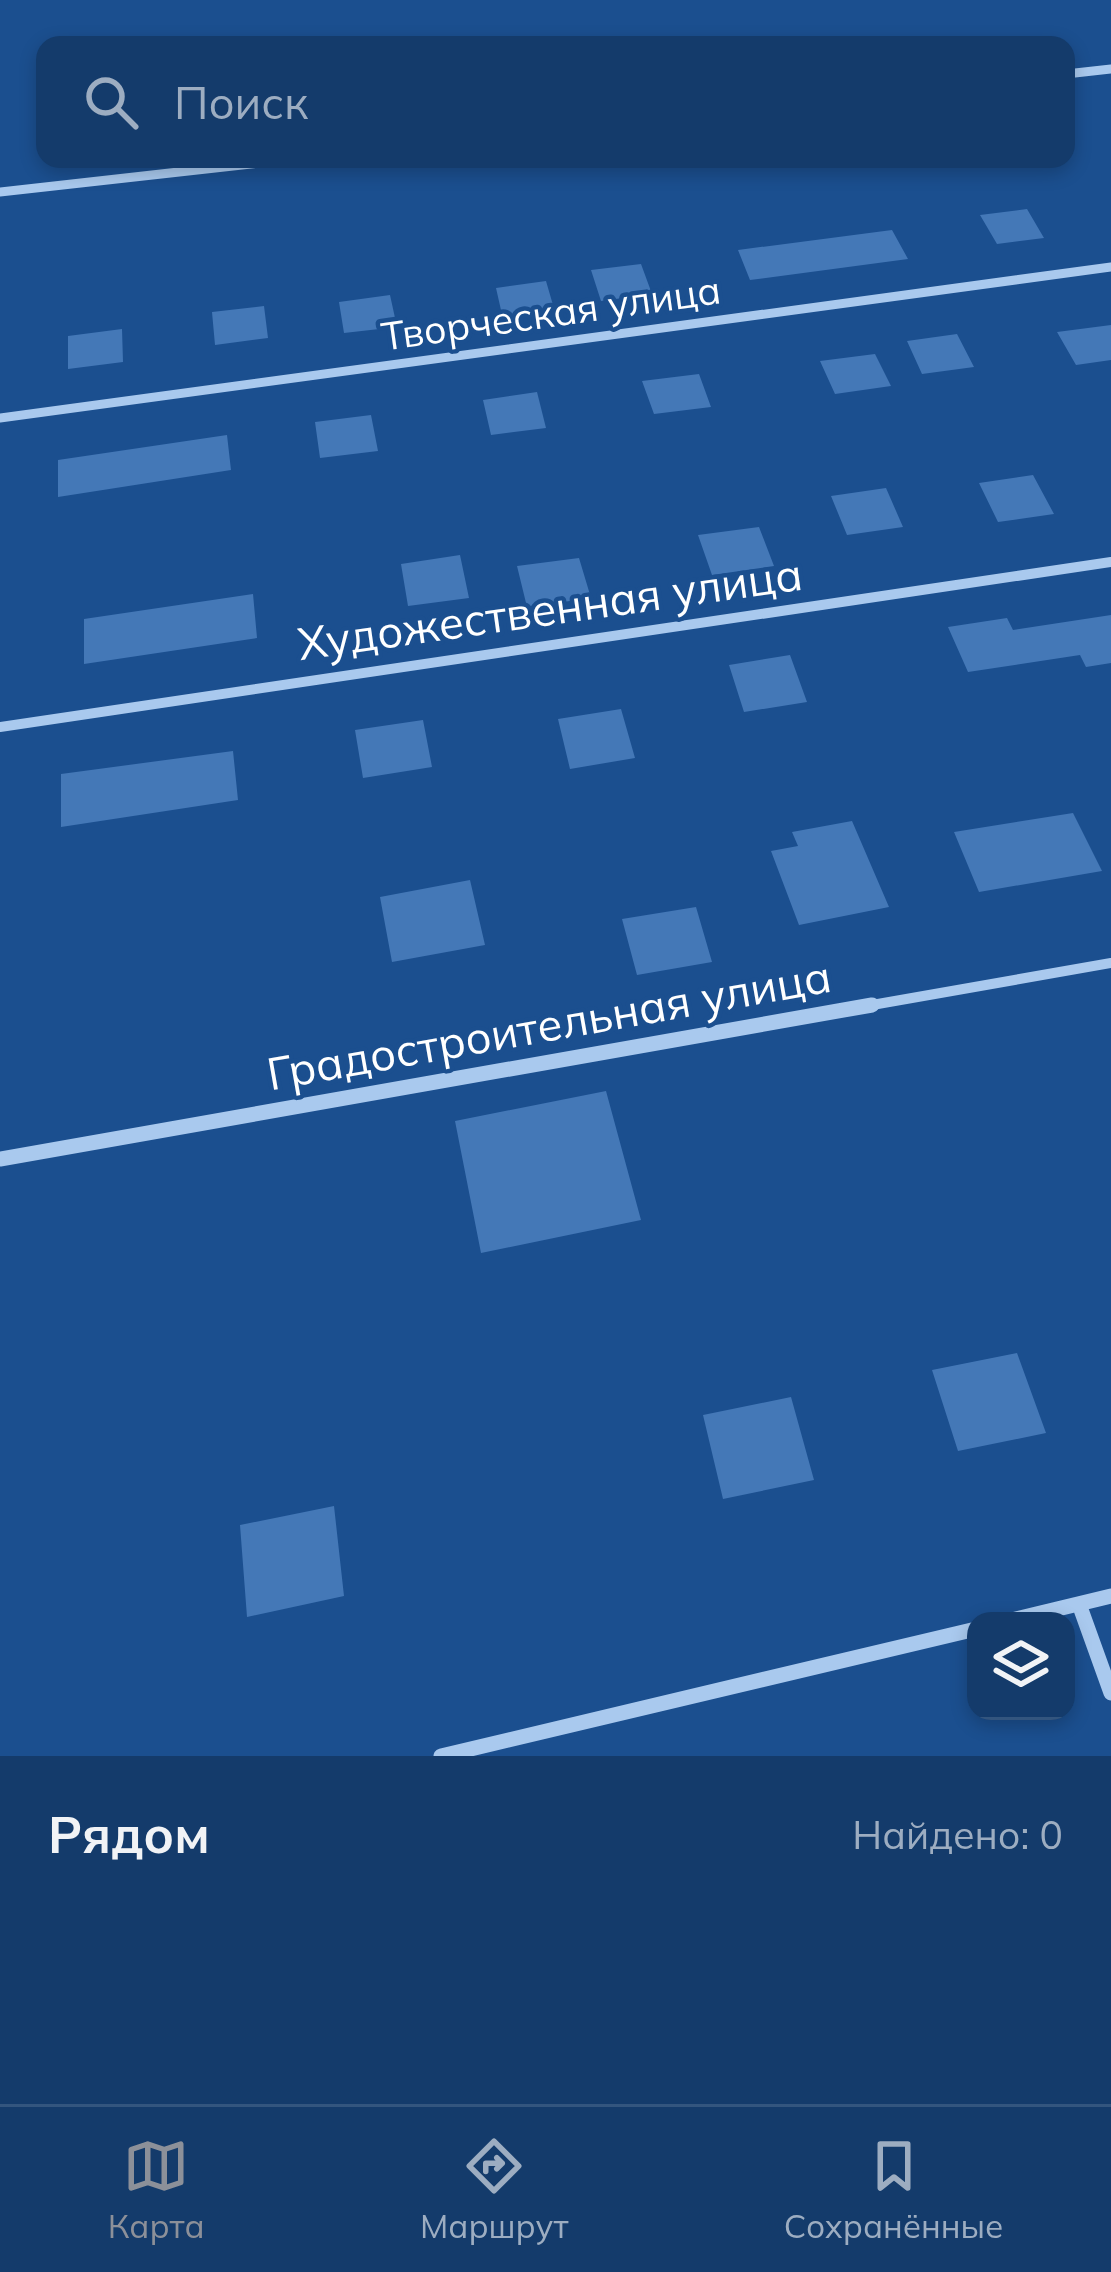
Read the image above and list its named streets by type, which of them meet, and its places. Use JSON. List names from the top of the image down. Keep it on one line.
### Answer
{"streets":{"street":["Творческая улица","Художественная улица","Градостроительная улица"]},"page":{"search":"Поиск","heading":["Рядом","Найдено: 0"],"nav":["Карта","Маршрут","Сохранённые"]}}
